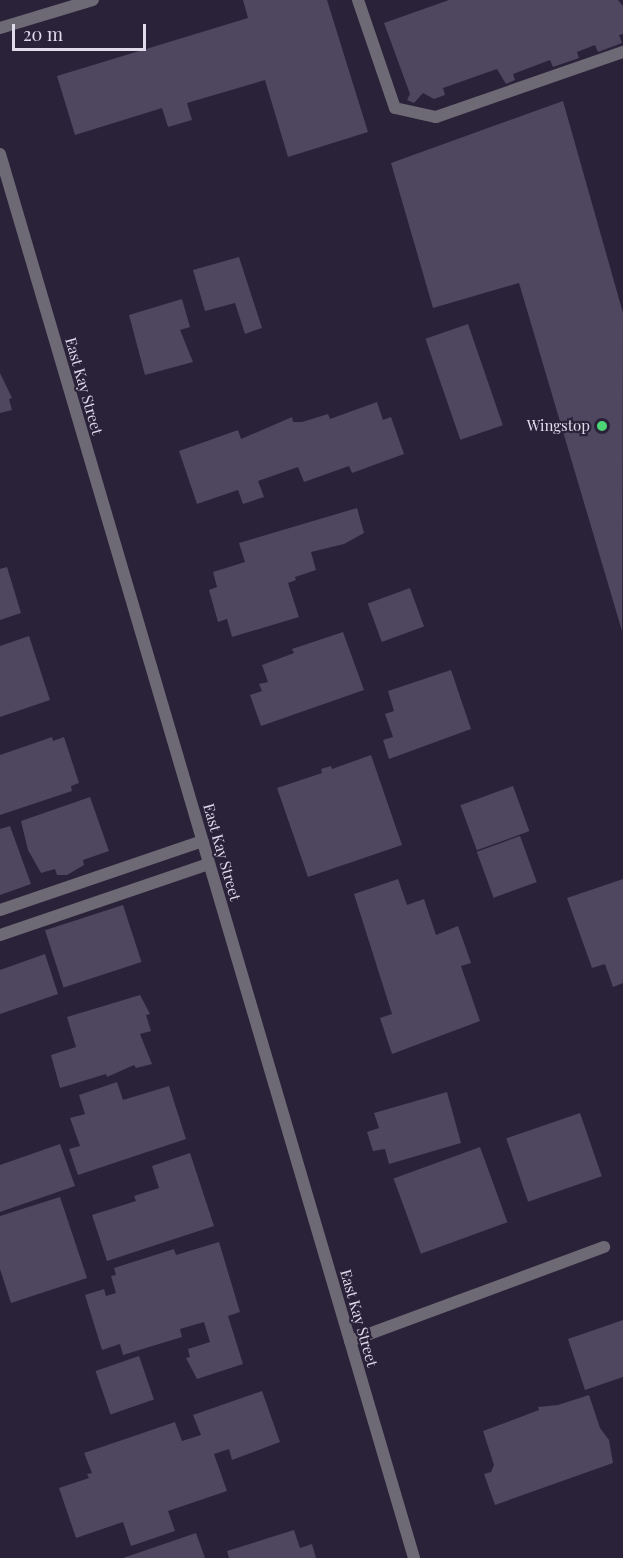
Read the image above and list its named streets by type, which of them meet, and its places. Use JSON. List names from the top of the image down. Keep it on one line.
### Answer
{"streets":{"street":["East Kay Street"]},"places":["Wingstop"],"scale_bar":"20 m"}
